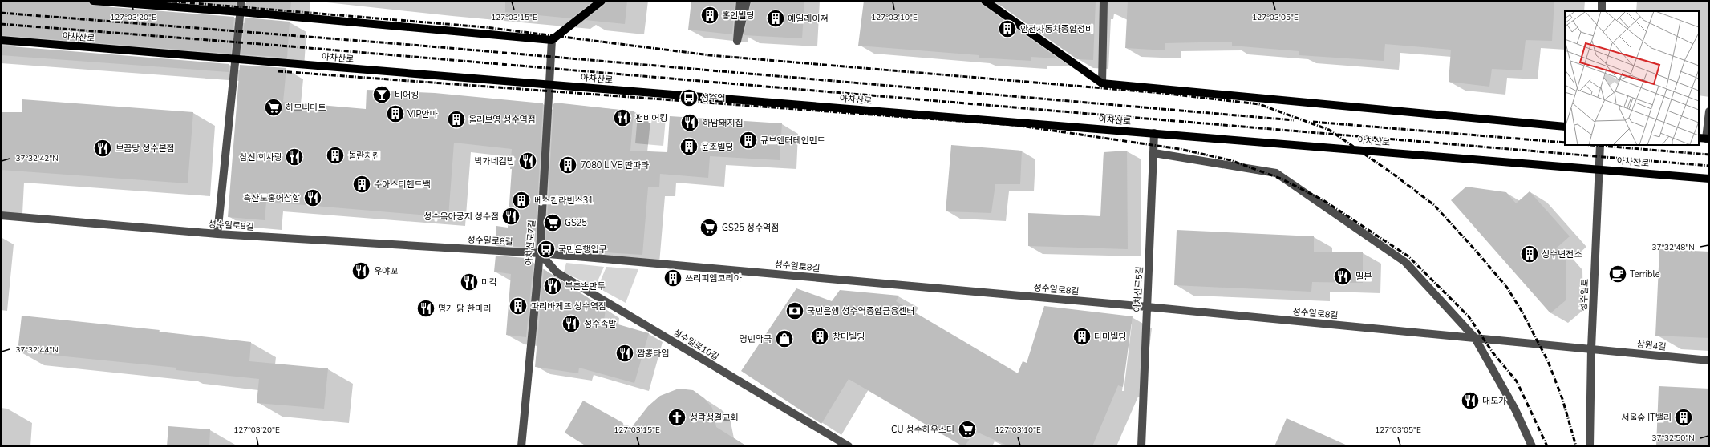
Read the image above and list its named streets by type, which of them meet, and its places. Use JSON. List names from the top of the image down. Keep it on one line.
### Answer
{"streets":{"main road":["아차산로"],"street":["성수일로8길","아차산로7길","아차산로5길","성수일로","성수일로10길","상원4길"]},"crossings":[["아차산로","아차산로7길"],["아차산로","아차산로5길"],["아차산로","성수일로"],["성수일로8길","아차산로7길"],["성수일로8길","아차산로5길"],["성수일로8길","성수일로"],["성수일로8길","성수일로10길"],["성수일로8길","상원4길"],["아차산로7길","성수일로10길"],["성수일로","상원4길"]],"places":{"building":["홍인빌딩","예일레이져","안전자동차종합정비","VIP안마","올리브영 성수역점","큐브엔터테인먼트","윤조빌딩","놀란치킨","7080 LIVE 딴따라","수아스티핸드백","베스킨라빈스31","성수변전소","쓰리피엠코리아","파리바게뜨 성수역점","창미빌딩","다미빌딩","서울숲 IT밸리"],"bar":["비어킹"],"bus stop":["성수역","국민은행입구"],"supermarket":["하모니마트","GS25","GS25 성수역점","CU 성수하우스디"],"restaurant":["펀비어킹","하남돼지집","보끔당 성수본점","삼선 회사랑","박가네김밥","흑산도홍어삼합","성수옥아궁지 성수점","우야꼬","밀본","미각","북촌손만두","명가 닭 한마리","성수족발","짬뽕타임","대도가"],"cafe":["Terrible"],"bank":["국민은행 성수역종합금융센터"],"shop":["영민약국"],"church":["성락성결교회"]},"coordinates":["127°03'20\"E","127°03'15\"E","127°03'10\"E","127°03'05\"E","37°32'42\"N","37°32'48\"N","37°32'44\"N","37°32'50\"N"]}
